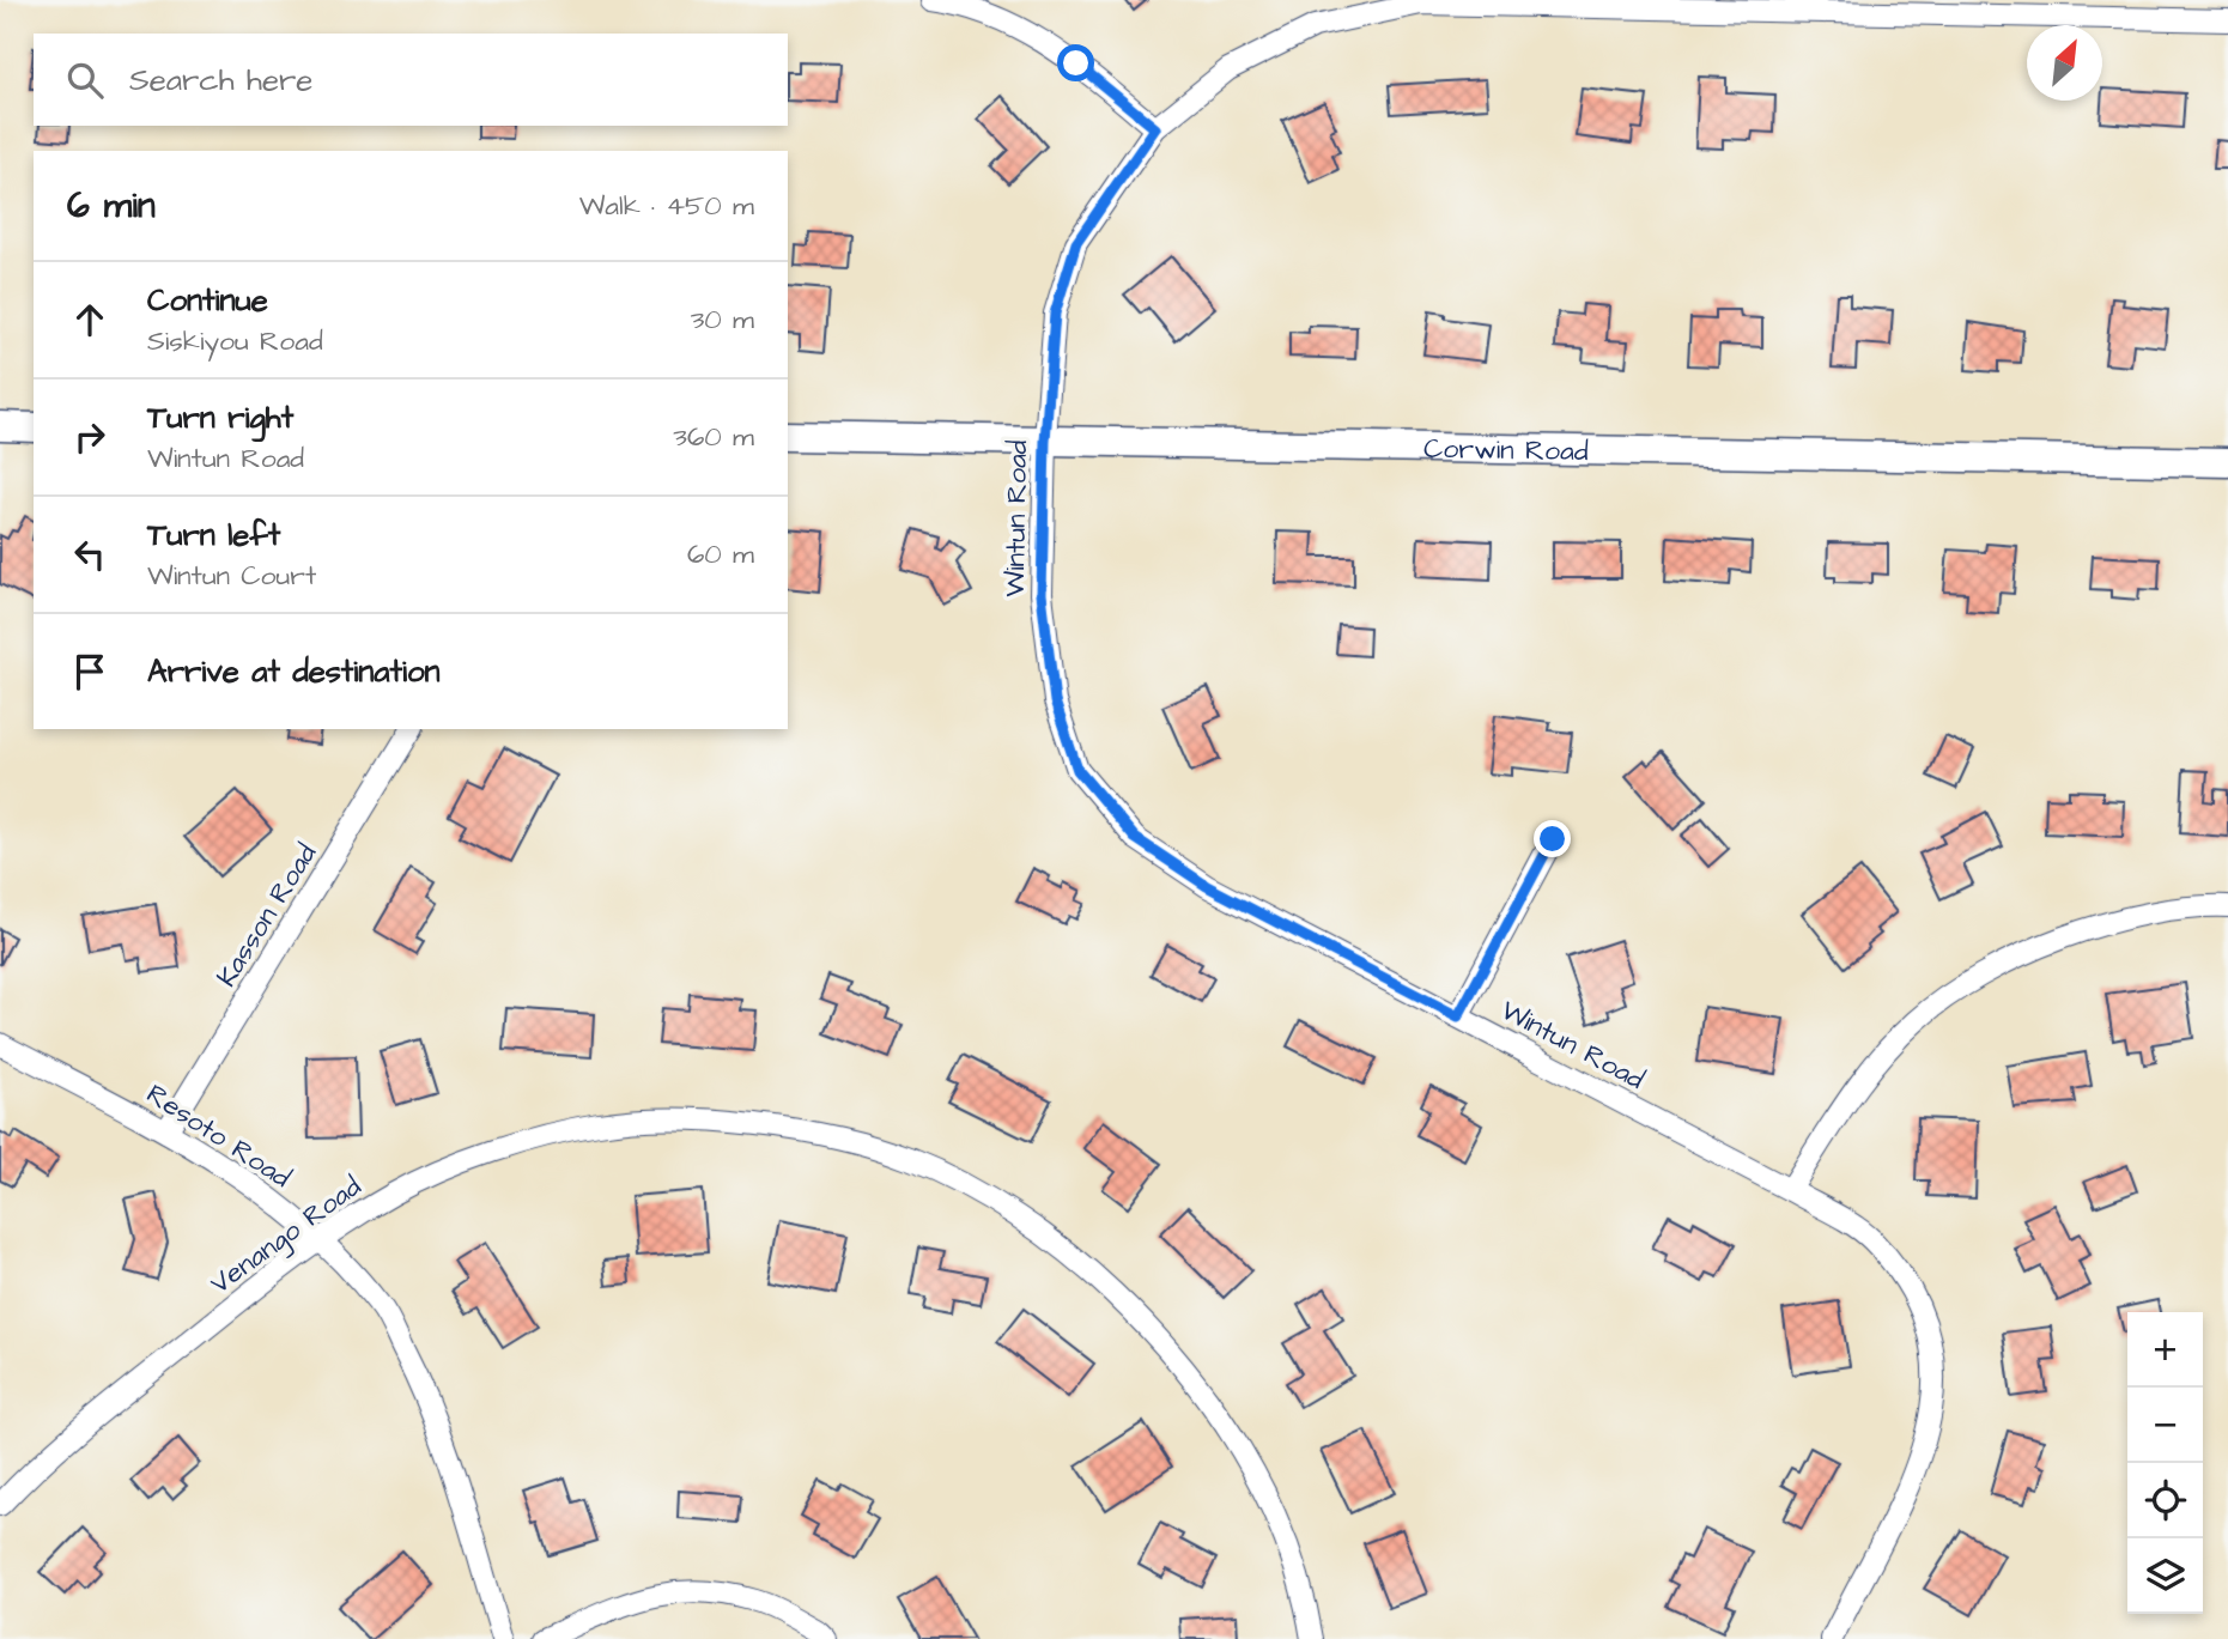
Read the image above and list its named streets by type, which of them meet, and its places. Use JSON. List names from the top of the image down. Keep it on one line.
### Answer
{"streets":{"main road":["Corwin Road"],"street":["Wintun Road","Kasson Road","Resoto Road","Venango Road"]},"crossings":[["Corwin Road","Wintun Road"],["Kasson Road","Resoto Road"],["Resoto Road","Venango Road"]],"north":"top right","page":{"search":"Search here","heading":["6 min","Walk · 450 m"],"list":[["Continue","Siskiyou Road","30 m"],["Turn right","Wintun Road","360 m"],["Turn left","Wintun Court","60 m"],"Arrive at destination"],"map_buttons":["+","−"]}}
